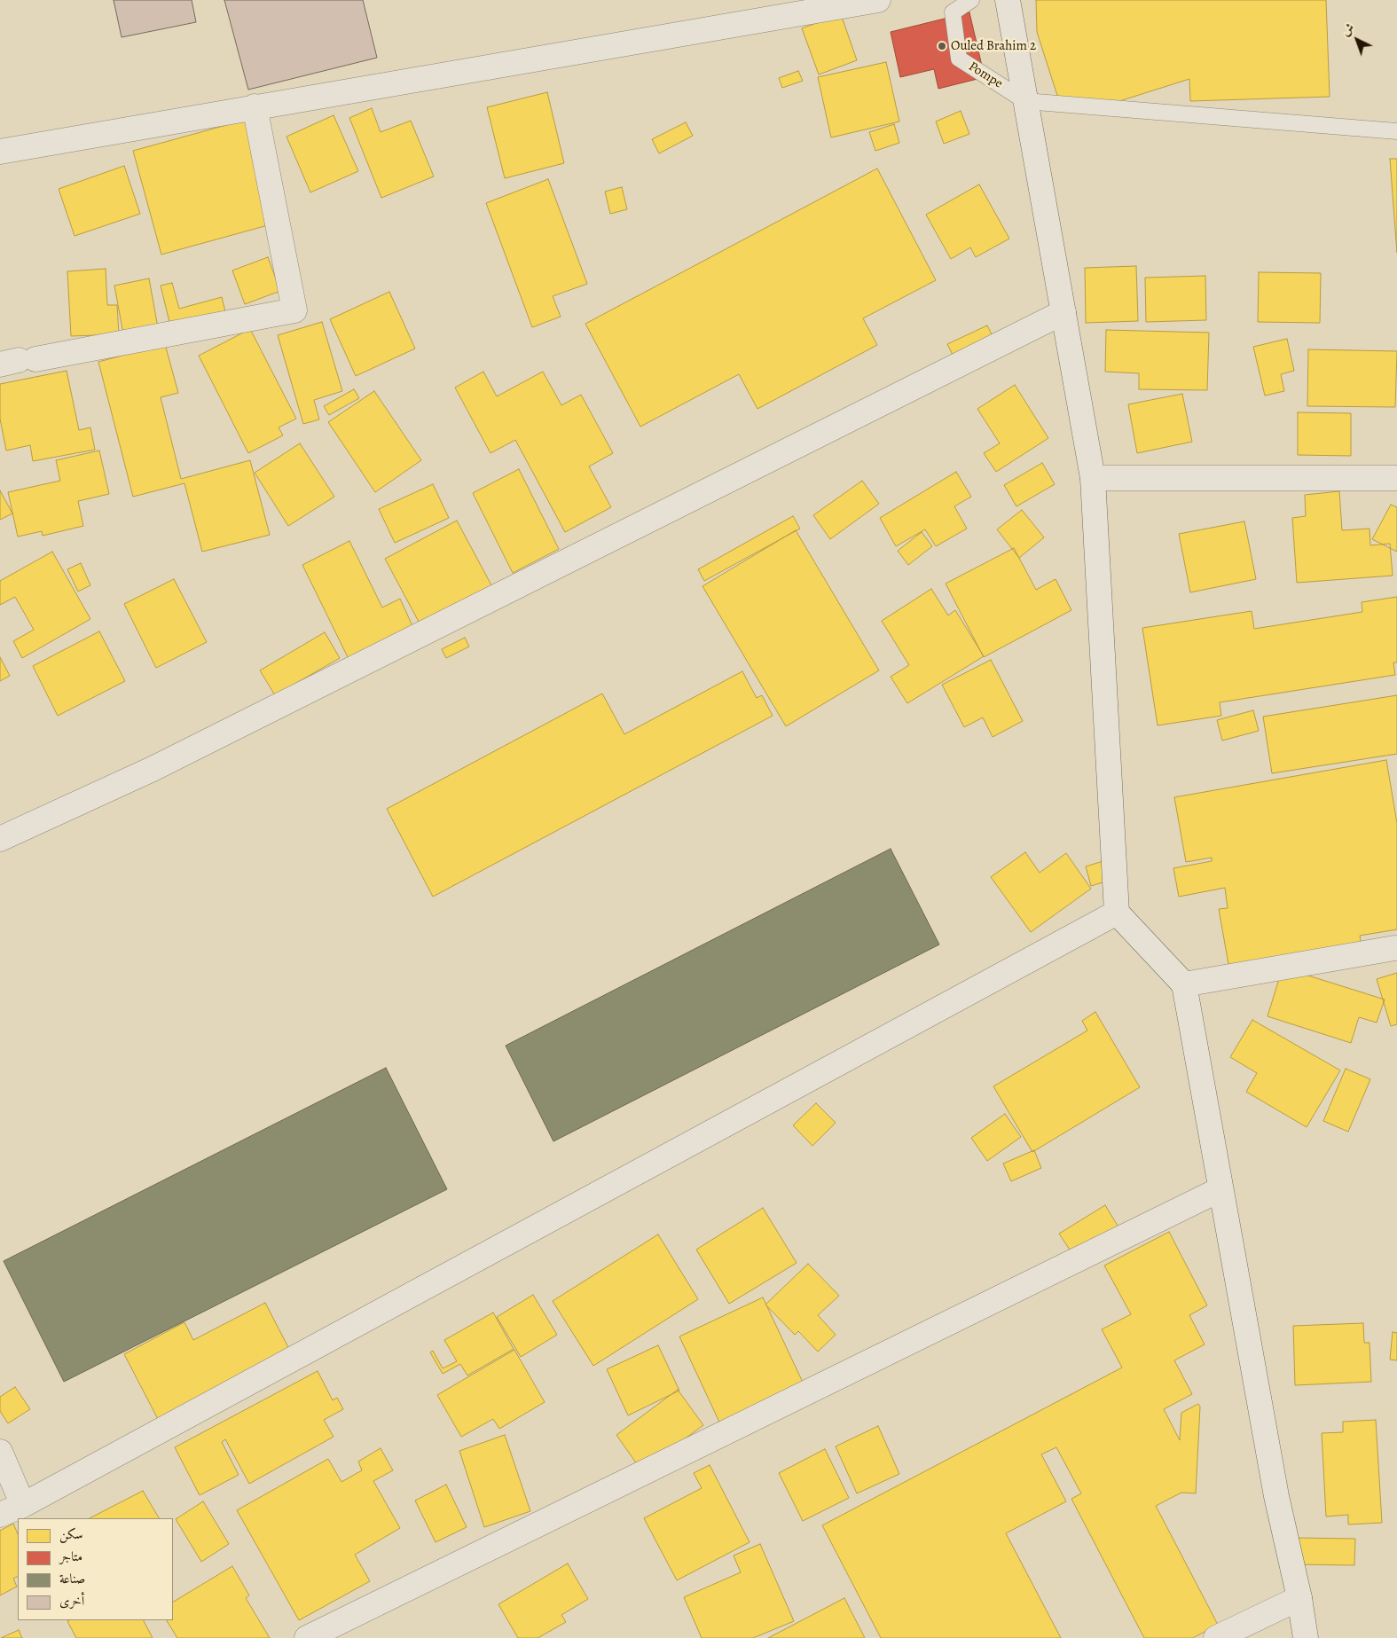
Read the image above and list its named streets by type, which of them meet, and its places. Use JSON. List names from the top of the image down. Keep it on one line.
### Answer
{"streets":{"lane":["Pompe"]},"places":["Ouled Brahim 2"],"legend":["سكن","متاجر","صناعة","أخرى"],"north":"top left"}
